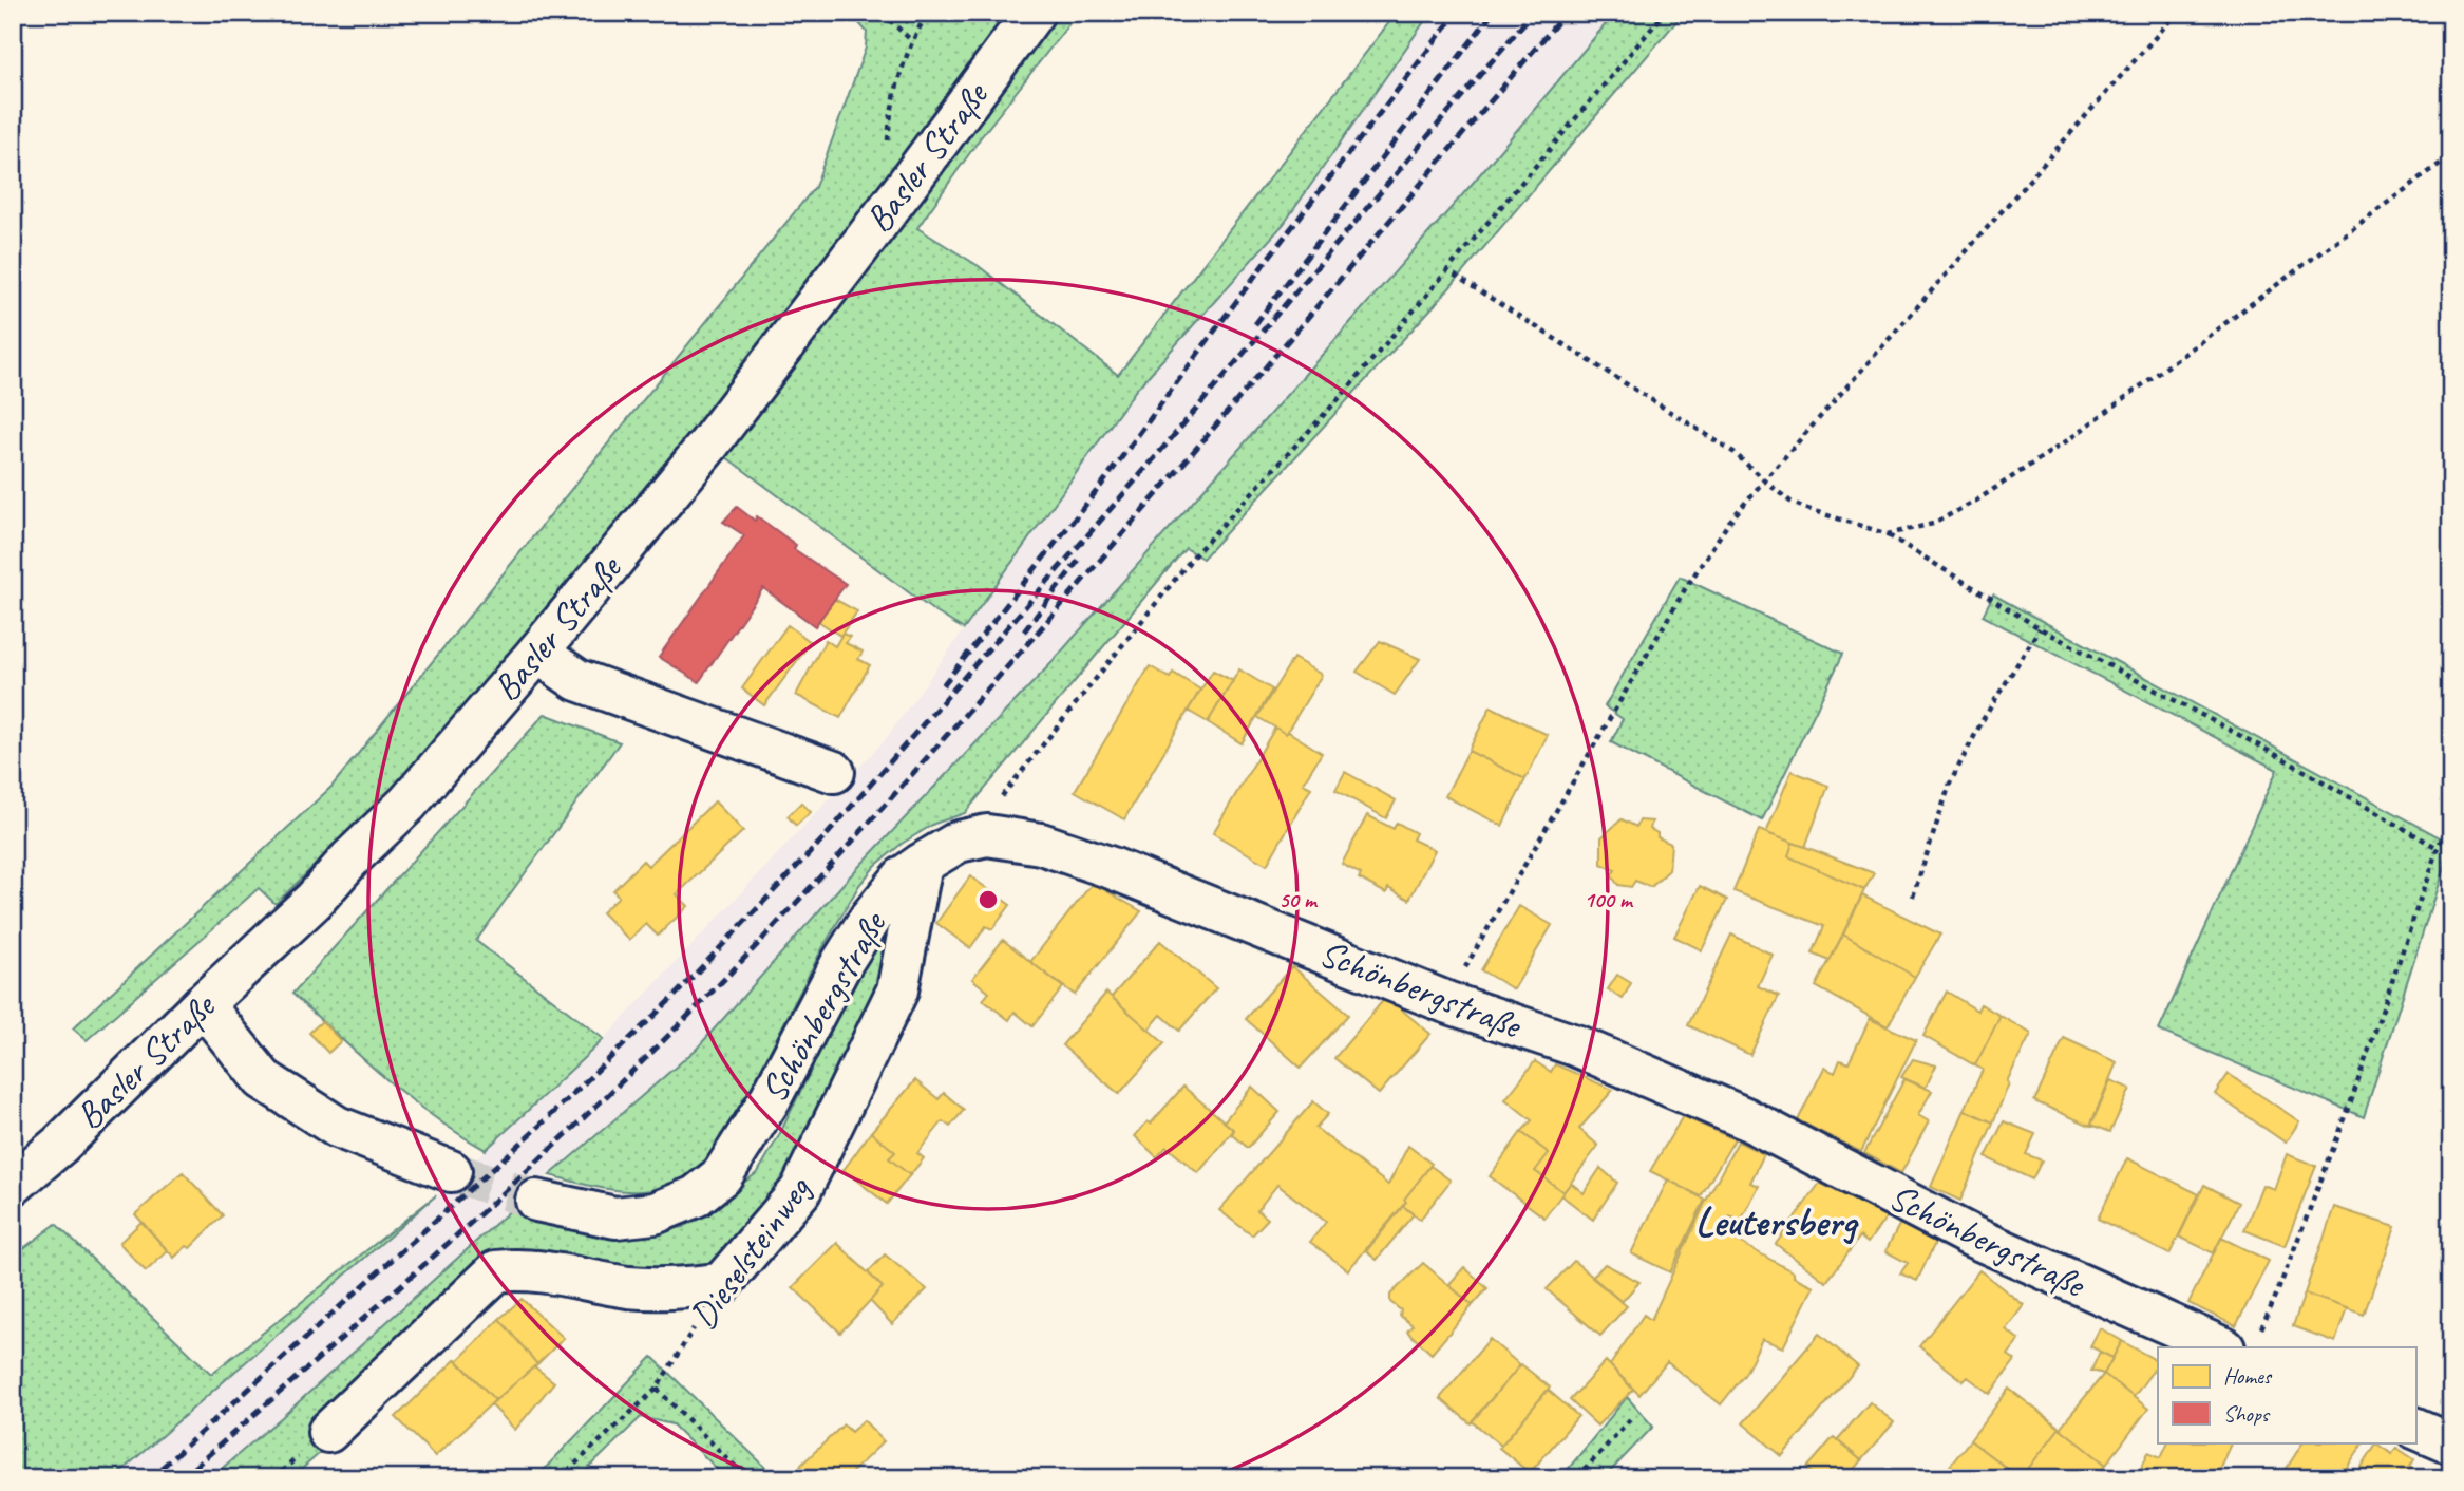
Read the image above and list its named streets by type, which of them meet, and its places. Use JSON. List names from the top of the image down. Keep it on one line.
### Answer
{"streets":{"street":["Basler Straße","Schönbergstraße","Dieselsteinweg"]},"crossings":[["Schönbergstraße","Dieselsteinweg"]],"districts":["Leutersberg"],"legend":["Homes","Shops"],"rings":["50 m","100 m"]}
